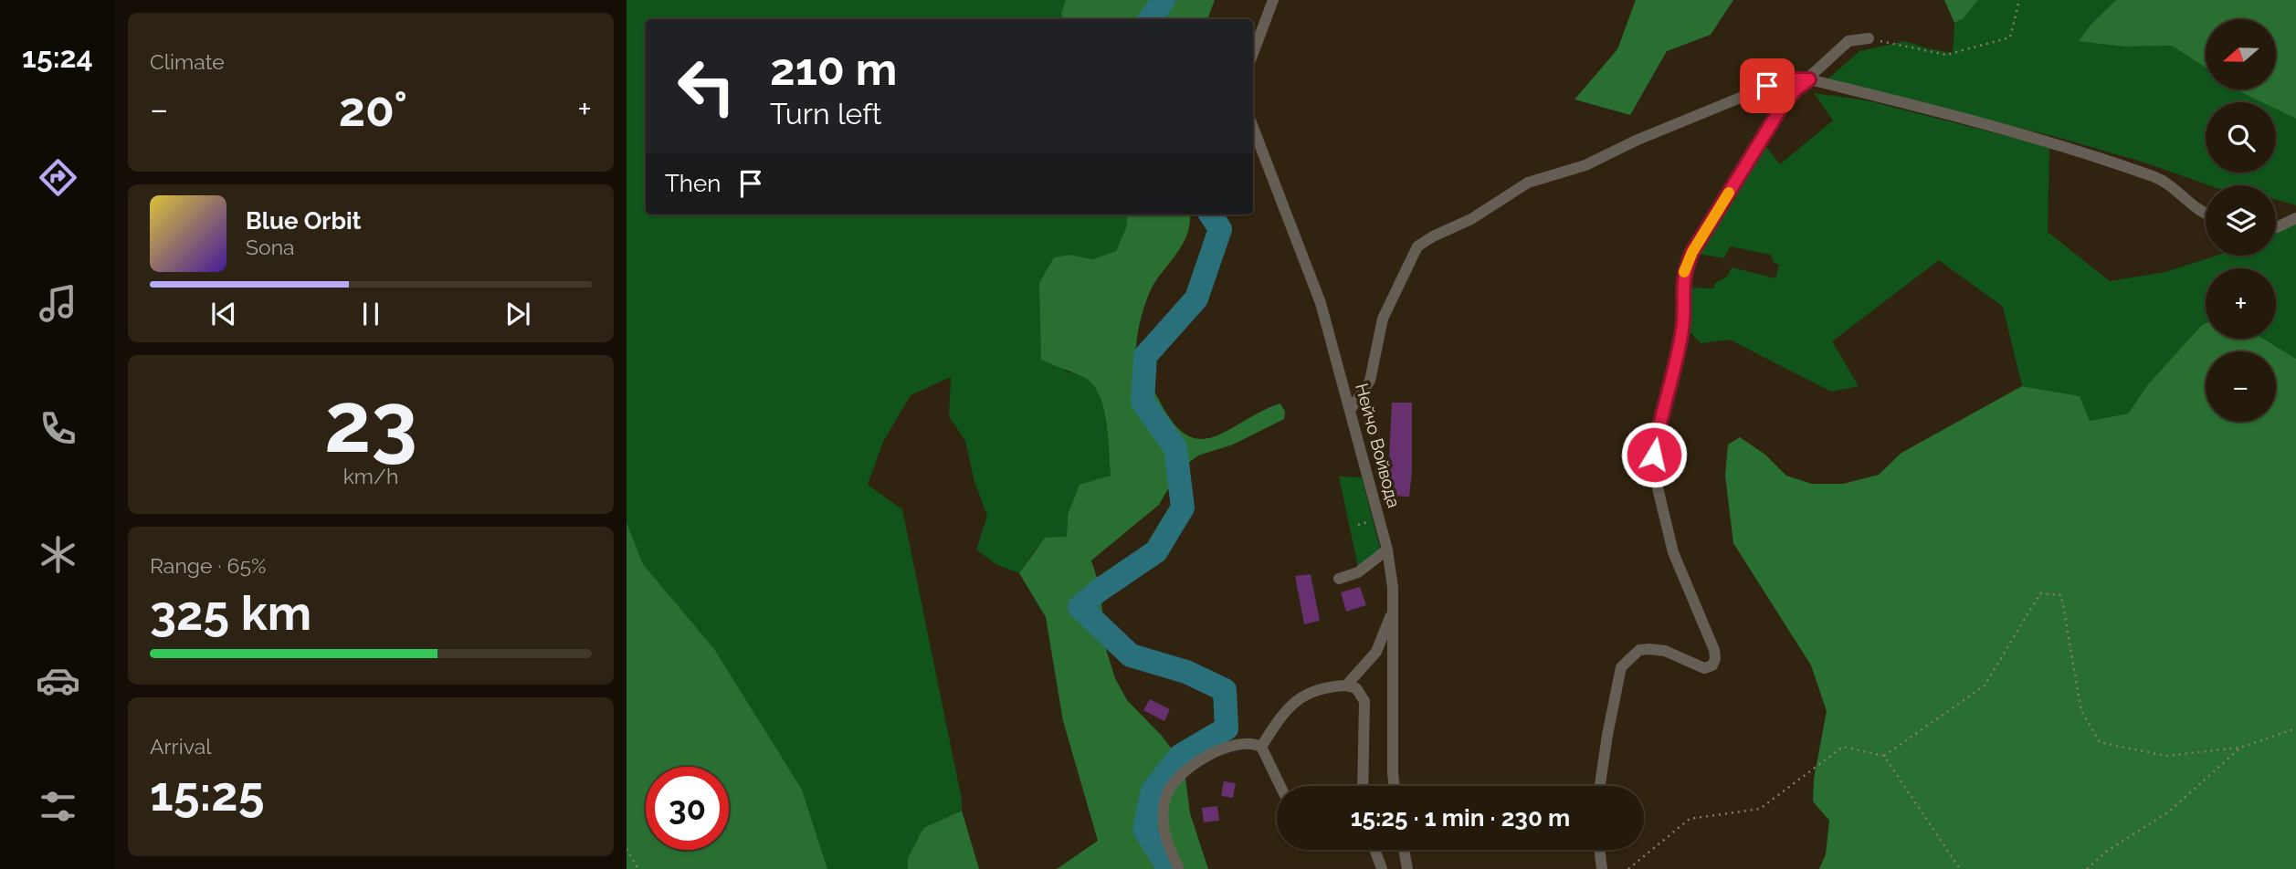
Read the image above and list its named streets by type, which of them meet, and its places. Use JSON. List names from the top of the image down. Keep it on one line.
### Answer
{"streets":{"street":["Нейчо Войвода"]},"north":"left","page":{"tabs":"15:24","tile":["Climate",["23","km/h"],["Range · 65%","325 km"],["Arrival","15:25"]],"map_buttons":["+","−"],"turn":["210 m","Turn left"],"heat":["−","20°","+"],"then":"Then","song":["Blue Orbit","Sona"],"limit":"30","trip":"15:25 · 1 min · 230 m"}}
